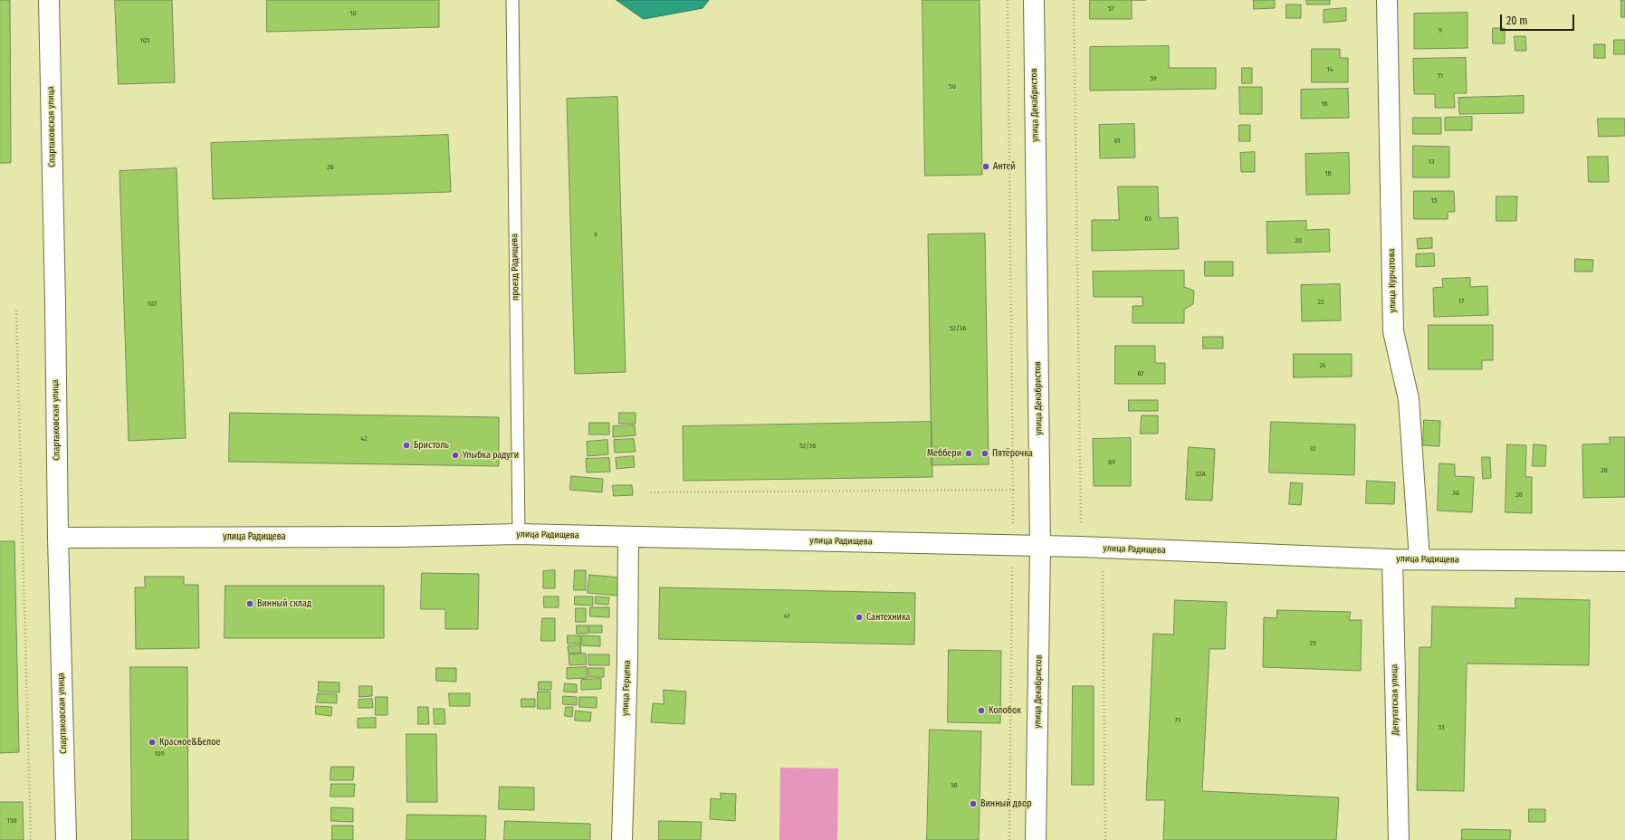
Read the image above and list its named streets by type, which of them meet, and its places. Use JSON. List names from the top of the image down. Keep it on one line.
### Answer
{"streets":{"street":["улица Декабристов","Спартаковская улица","улица Курчатова","улица Радищева","улица Герцена","Депутатская улица"],"lane":["проезд Радищева"]},"crossings":[["улица Декабристов","улица Радищева"],["Спартаковская улица","улица Радищева"],["проезд Радищева","улица Радищева"],["улица Курчатова","улица Радищева"],["улица Радищева","улица Герцена"],["улица Радищева","Депутатская улица"]],"places":["Антей","Бристоль","Меббери","Пятёрочка","Улыбка радуги","Винный склад","Сантехника","Колобок","Красное&Белое","Винный двор"],"house_numbers":["57","10","9","105","14","11","59","50","16","61","13","26","18","15","63","9","20","17","22","107","52/36","24","67","42","52/36","32","69","26","32А","30","28","41","35","71","33","109","58","158"],"scale_bar":"20 m"}
